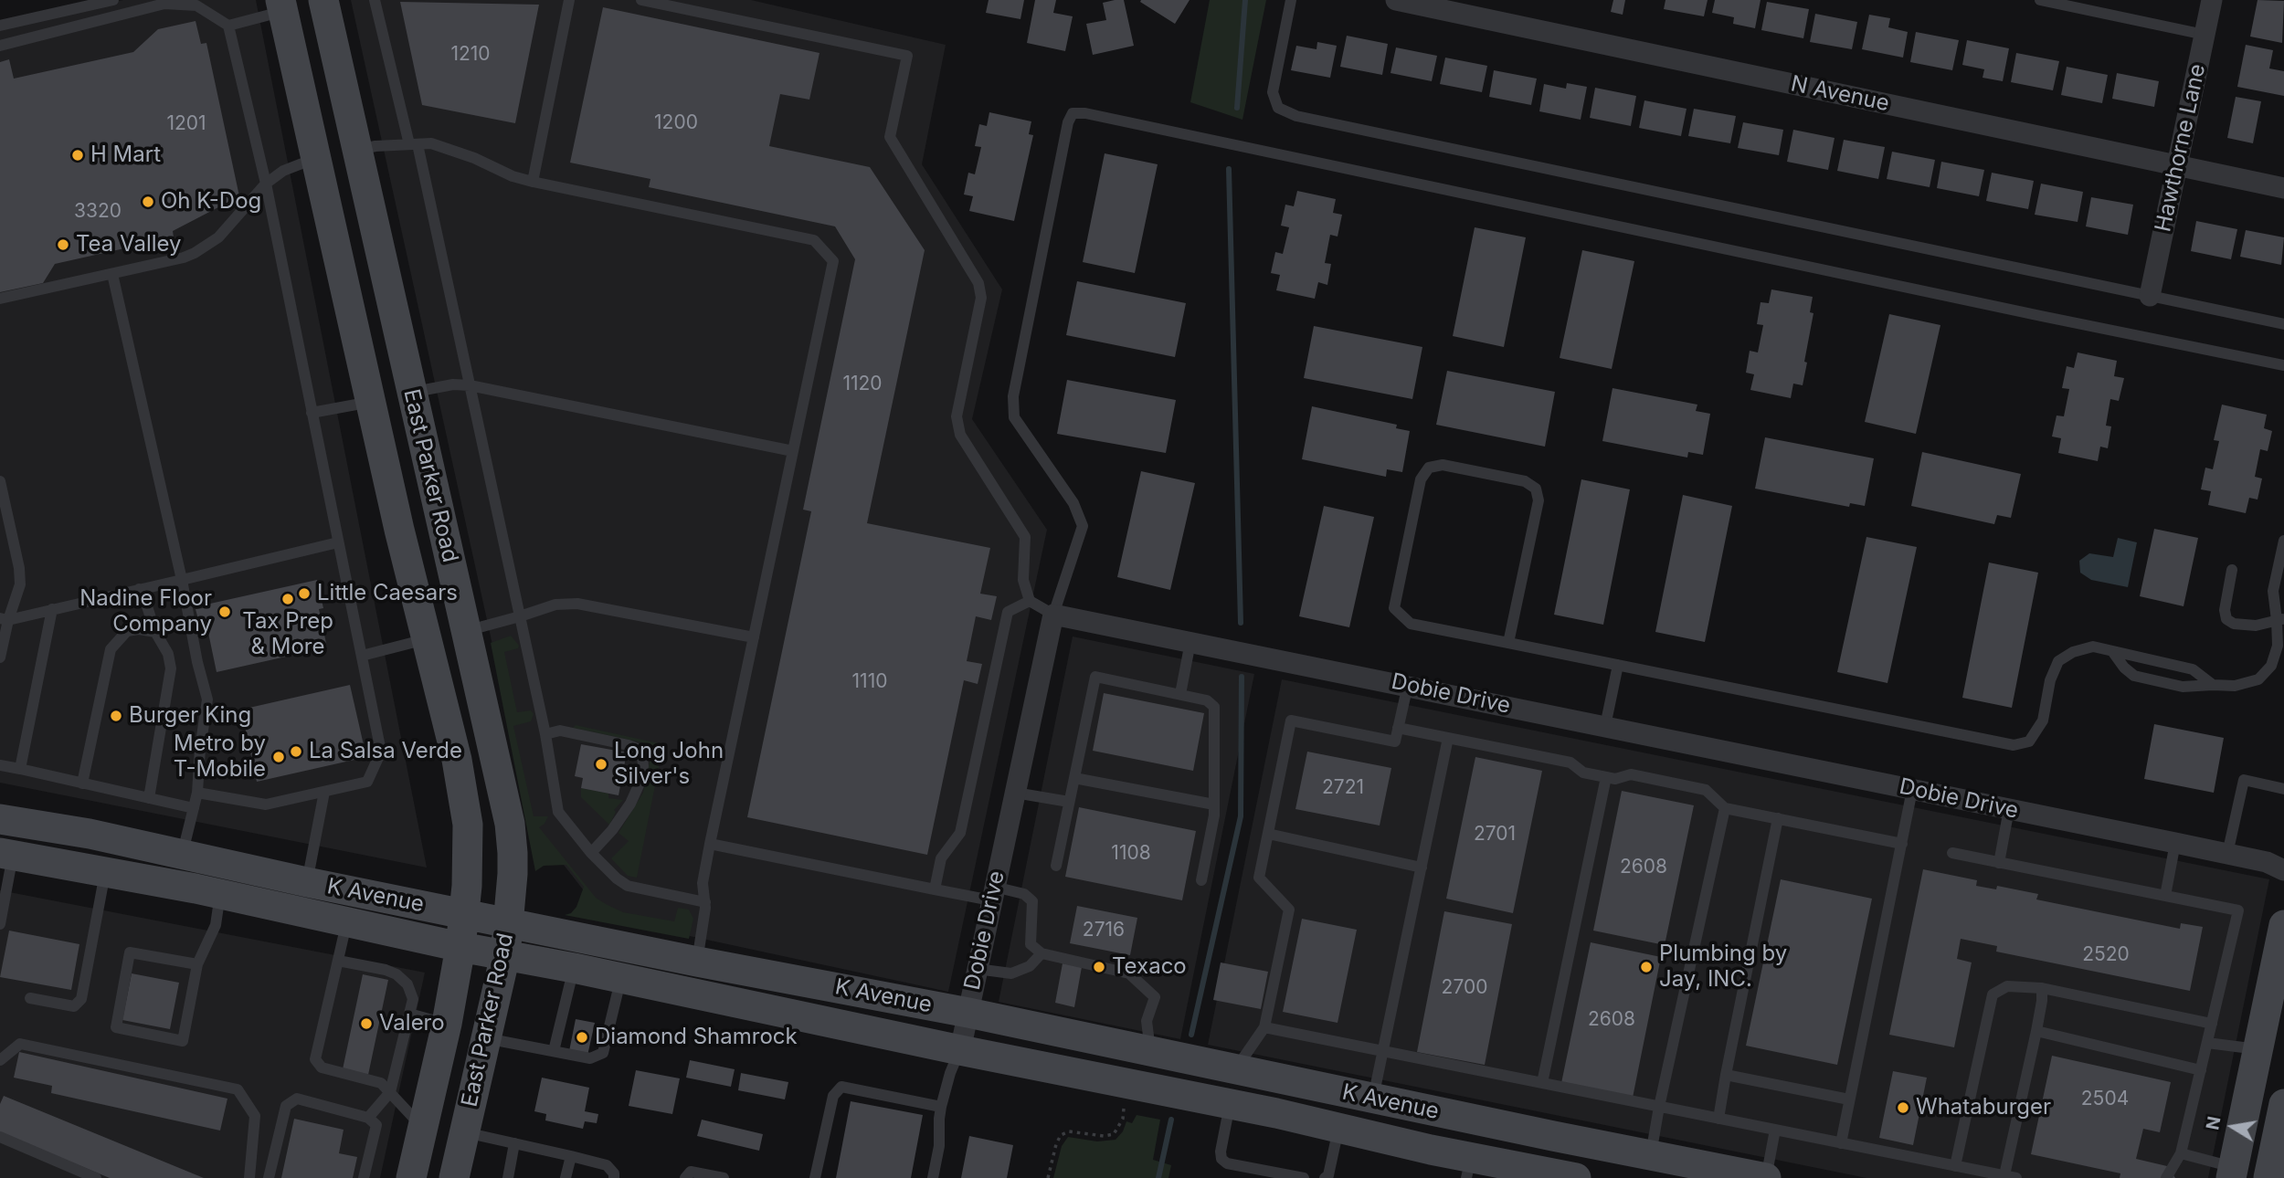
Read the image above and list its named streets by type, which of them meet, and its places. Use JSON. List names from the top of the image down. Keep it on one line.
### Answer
{"streets":{"main road":["East Parker Road","K Avenue"],"street":["N Avenue","Hawthorne Lane","Dobie Drive"]},"crossings":[["N Avenue","Hawthorne Lane"],["East Parker Road","K Avenue"],["Dobie Drive","K Avenue"]],"places":["H Mart","Oh K-Dog","Tea Valley","Little Caesars","Tax Prep & More","Nadine Floor Company","Burger King","La Salsa Verde","Metro by T-Mobile","Long John Silver's","Texaco","Plumbing by Jay, INC.","Valero","Diamond Shamrock","Whataburger"],"house_numbers":["1210","1200","1201","3320","1120","1110","2721","2701","1108","2608","2716","2520","2700","2608","2504"],"north":"left"}
